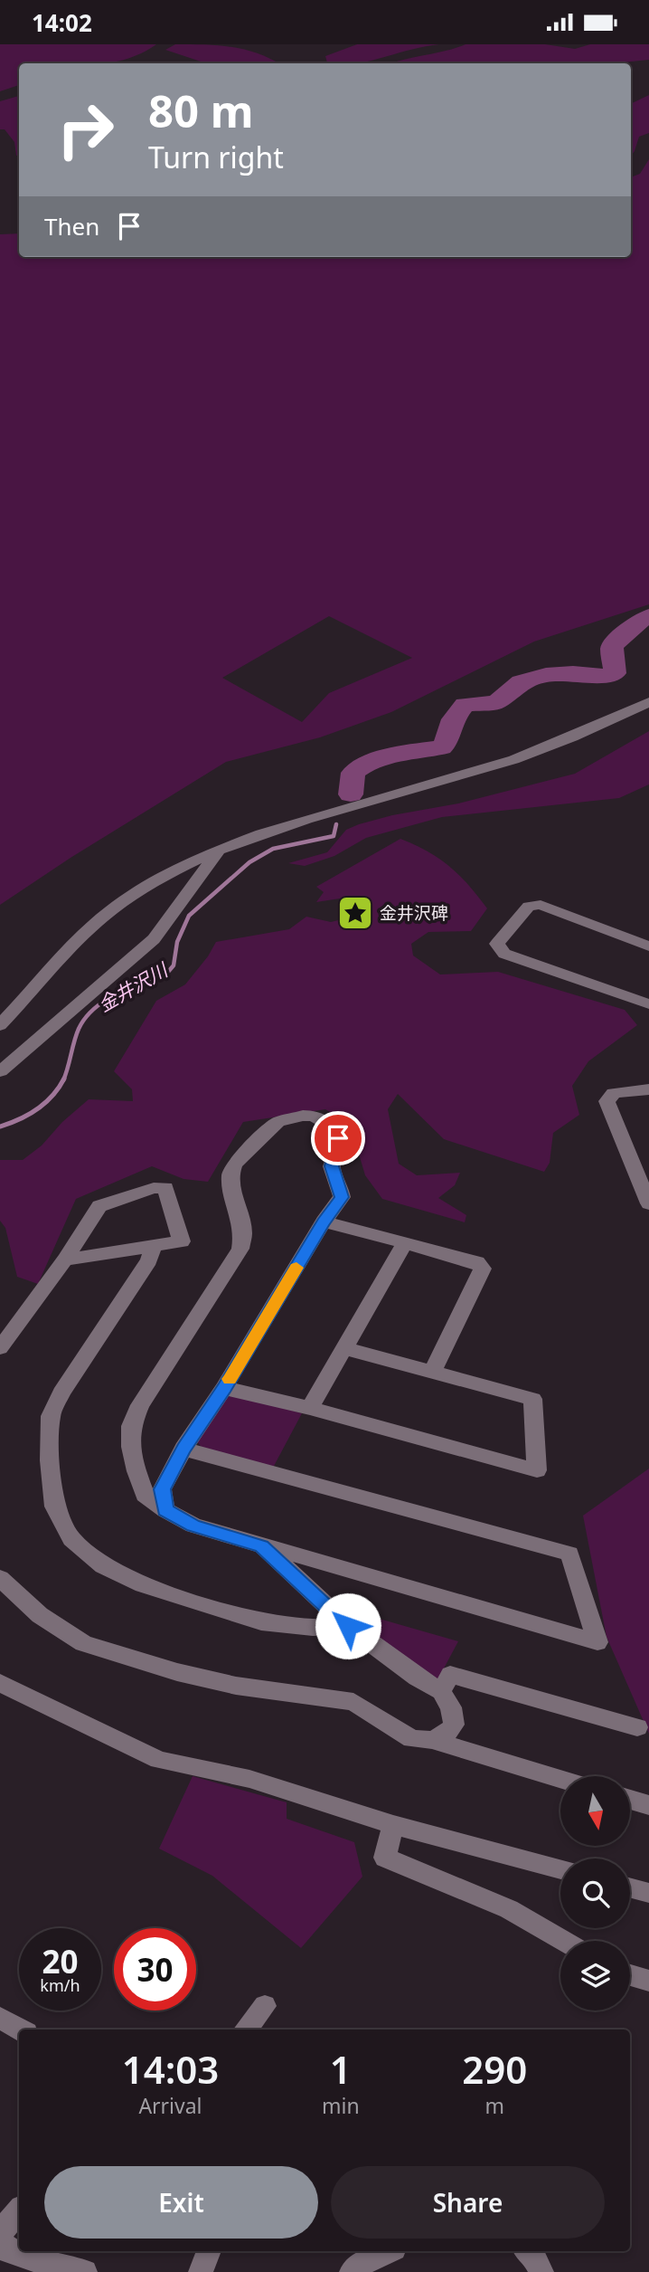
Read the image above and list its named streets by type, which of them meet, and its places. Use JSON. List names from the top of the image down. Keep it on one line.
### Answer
{"water":["金井沢川"],"places":{"place":["金井沢碑"]},"north":"bottom","page":{"status":"14:02","turn":["80 m","Turn right"],"then":"Then","speed":"20 km/h","limit":"30","eta":["14:03","Arrival","1","min","290","m"],"buttons":["Exit","Share"]}}
